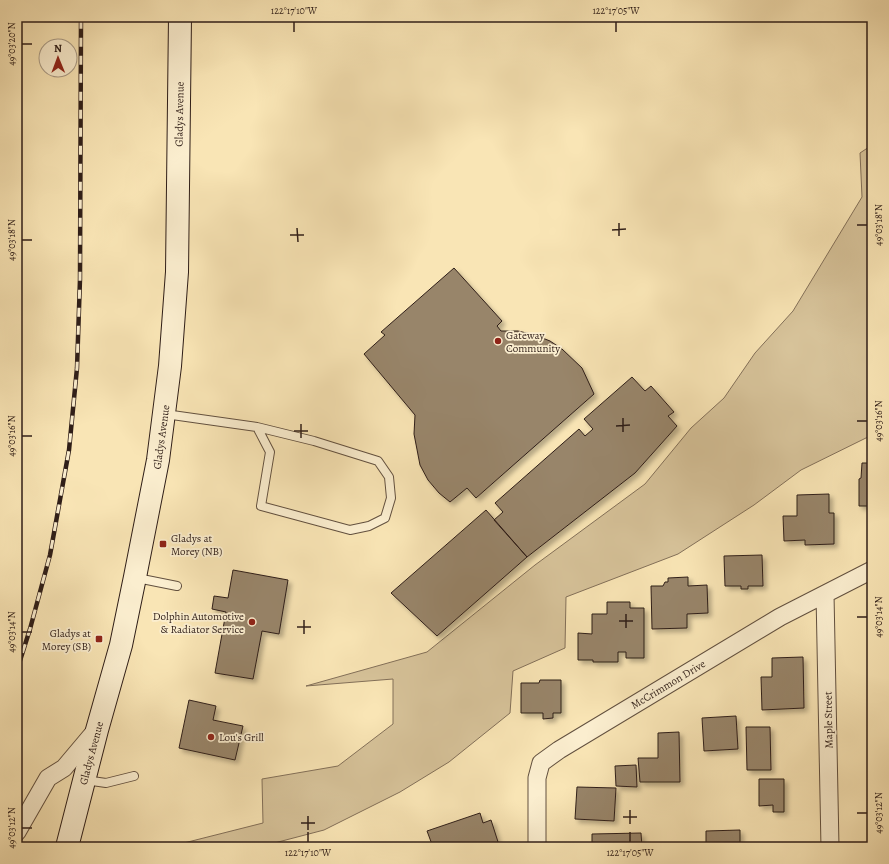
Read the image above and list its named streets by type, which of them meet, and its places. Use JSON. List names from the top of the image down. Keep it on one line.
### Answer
{"streets":{"main road":["Gladys Avenue"],"street":["McCrimmon Drive","Maple Street"]},"crossings":[["McCrimmon Drive","Maple Street"]],"places":{"other":["Gateway Community","Dolphin Automotive & Radiator Service","Lou's Grill"],"transit":["Gladys at Morey (NB)","Gladys at Morey (SB)"]},"north":"top","coordinates":["122°17'10\"W","122°17'05\"W","49°03'20\"N","49°03'18\"N","49°03'16\"N","49°03'14\"N","49°03'12\"N"]}
